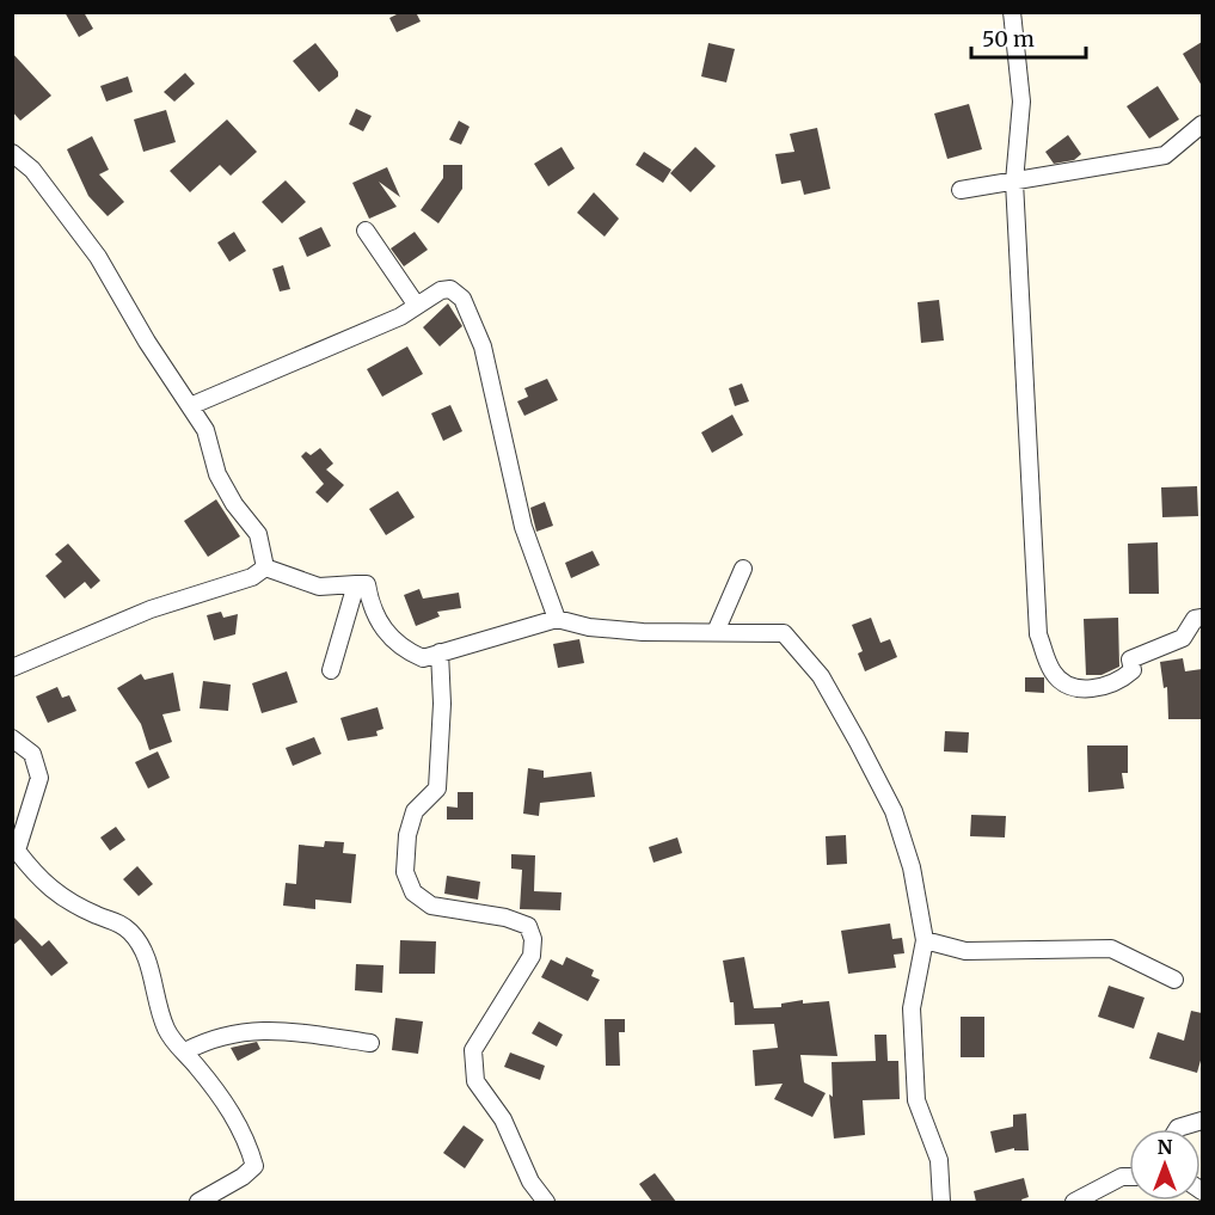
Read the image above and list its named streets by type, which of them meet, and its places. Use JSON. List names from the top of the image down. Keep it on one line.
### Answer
{"scale_bar":"50 m","north":"top"}
